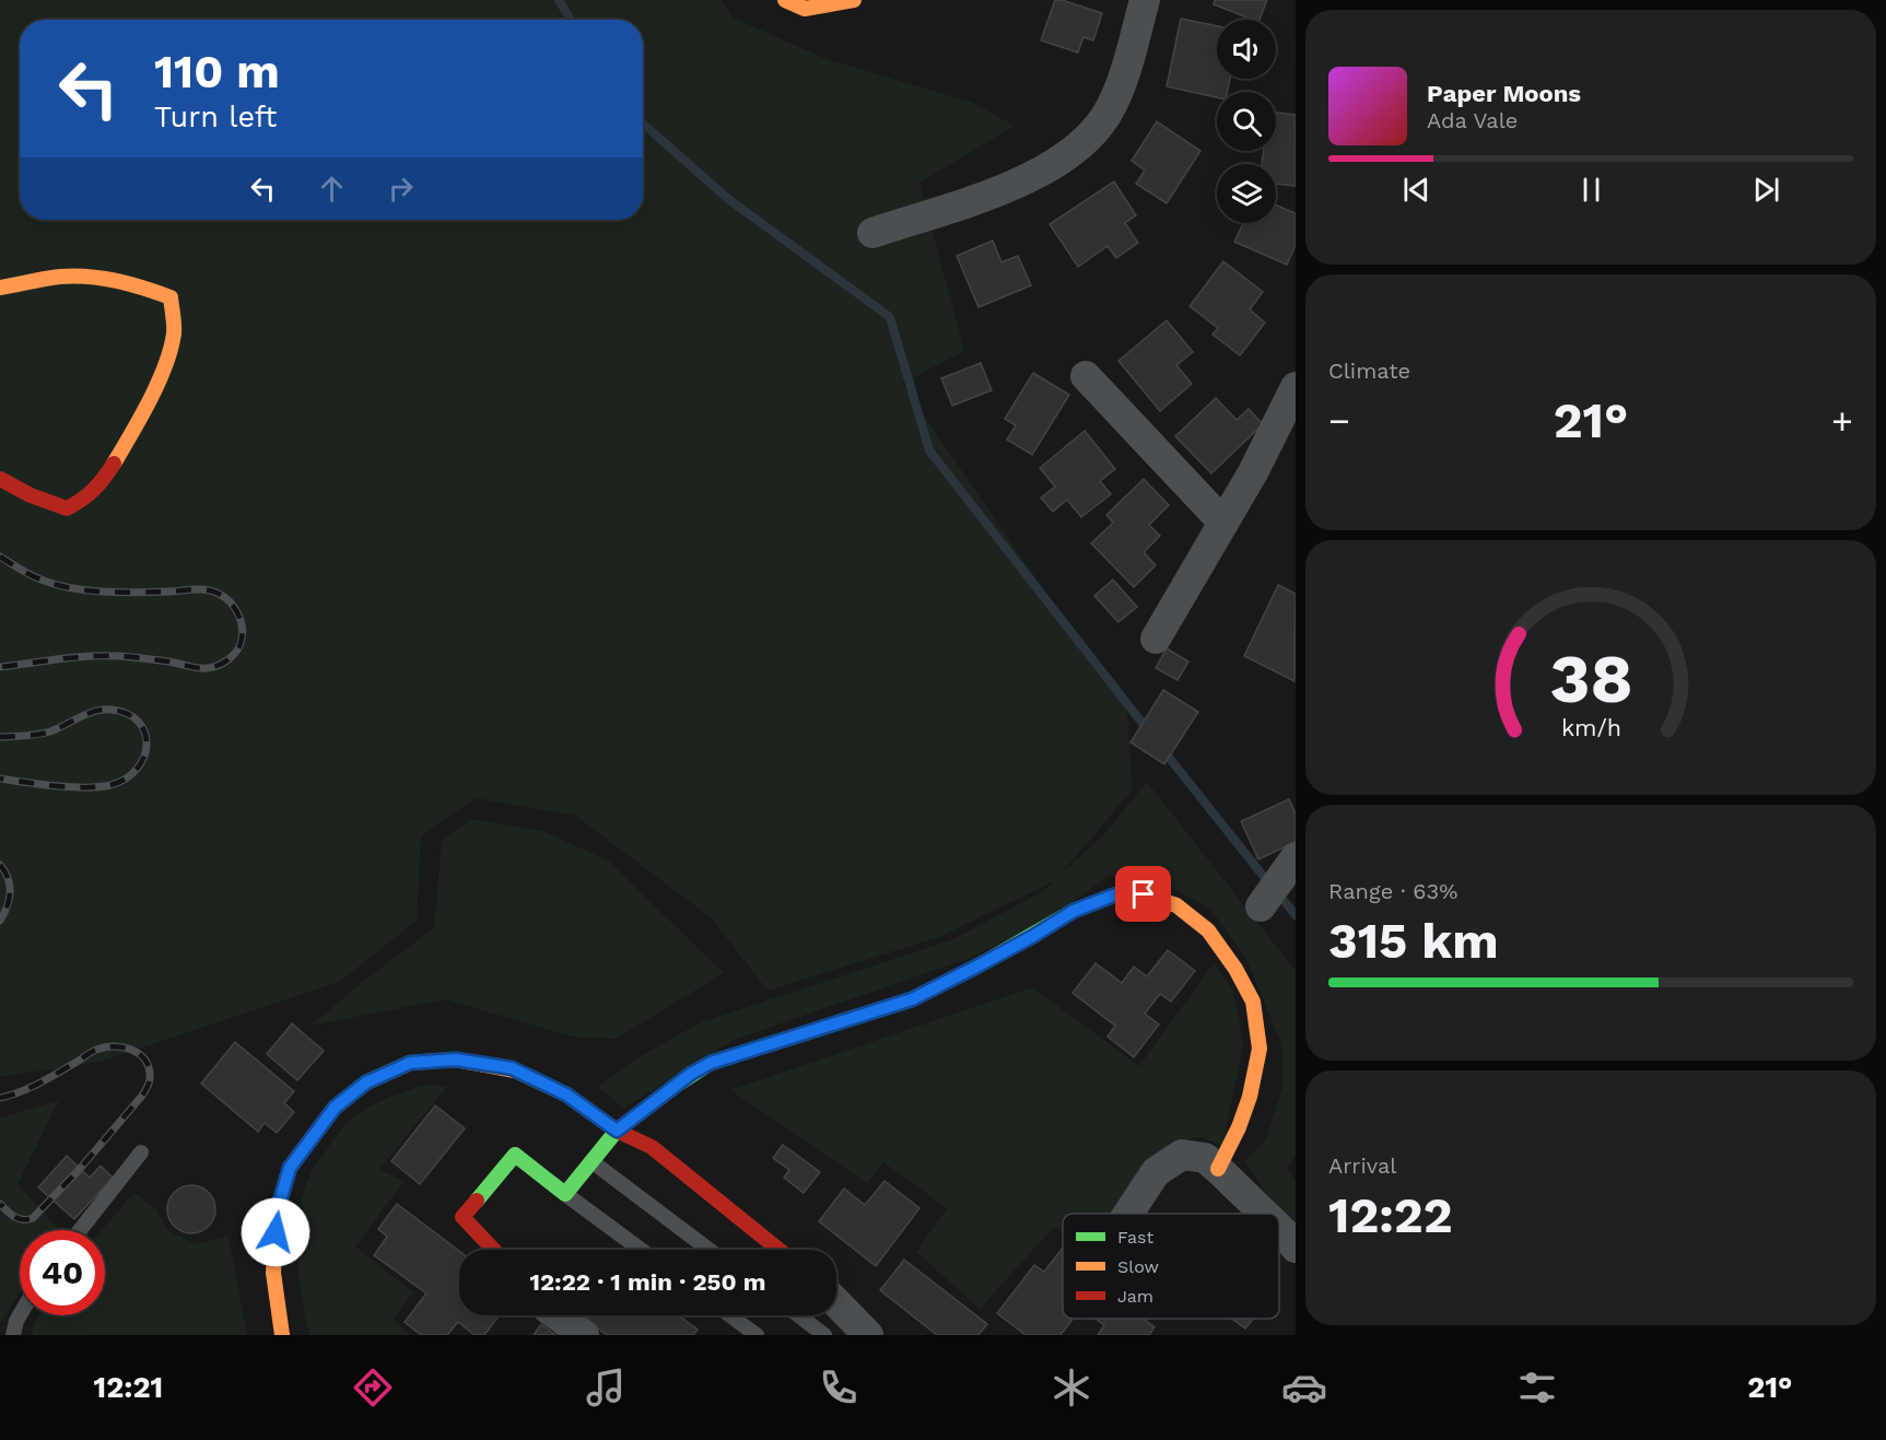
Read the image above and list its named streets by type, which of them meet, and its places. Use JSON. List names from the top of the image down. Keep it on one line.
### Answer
{"legend":["Fast","Slow","Jam"],"page":{"turn":["110 m","Turn left"],"song":["Paper Moons","Ada Vale"],"tile":["Climate",["Range · 63%","315 km"],["Arrival","12:22"]],"heat":["−","21°","+"],"limit":"40","trip":"12:22 · 1 min · 250 m","tabs":["12:21","21°"],"gauge":["38","km/h"]}}
